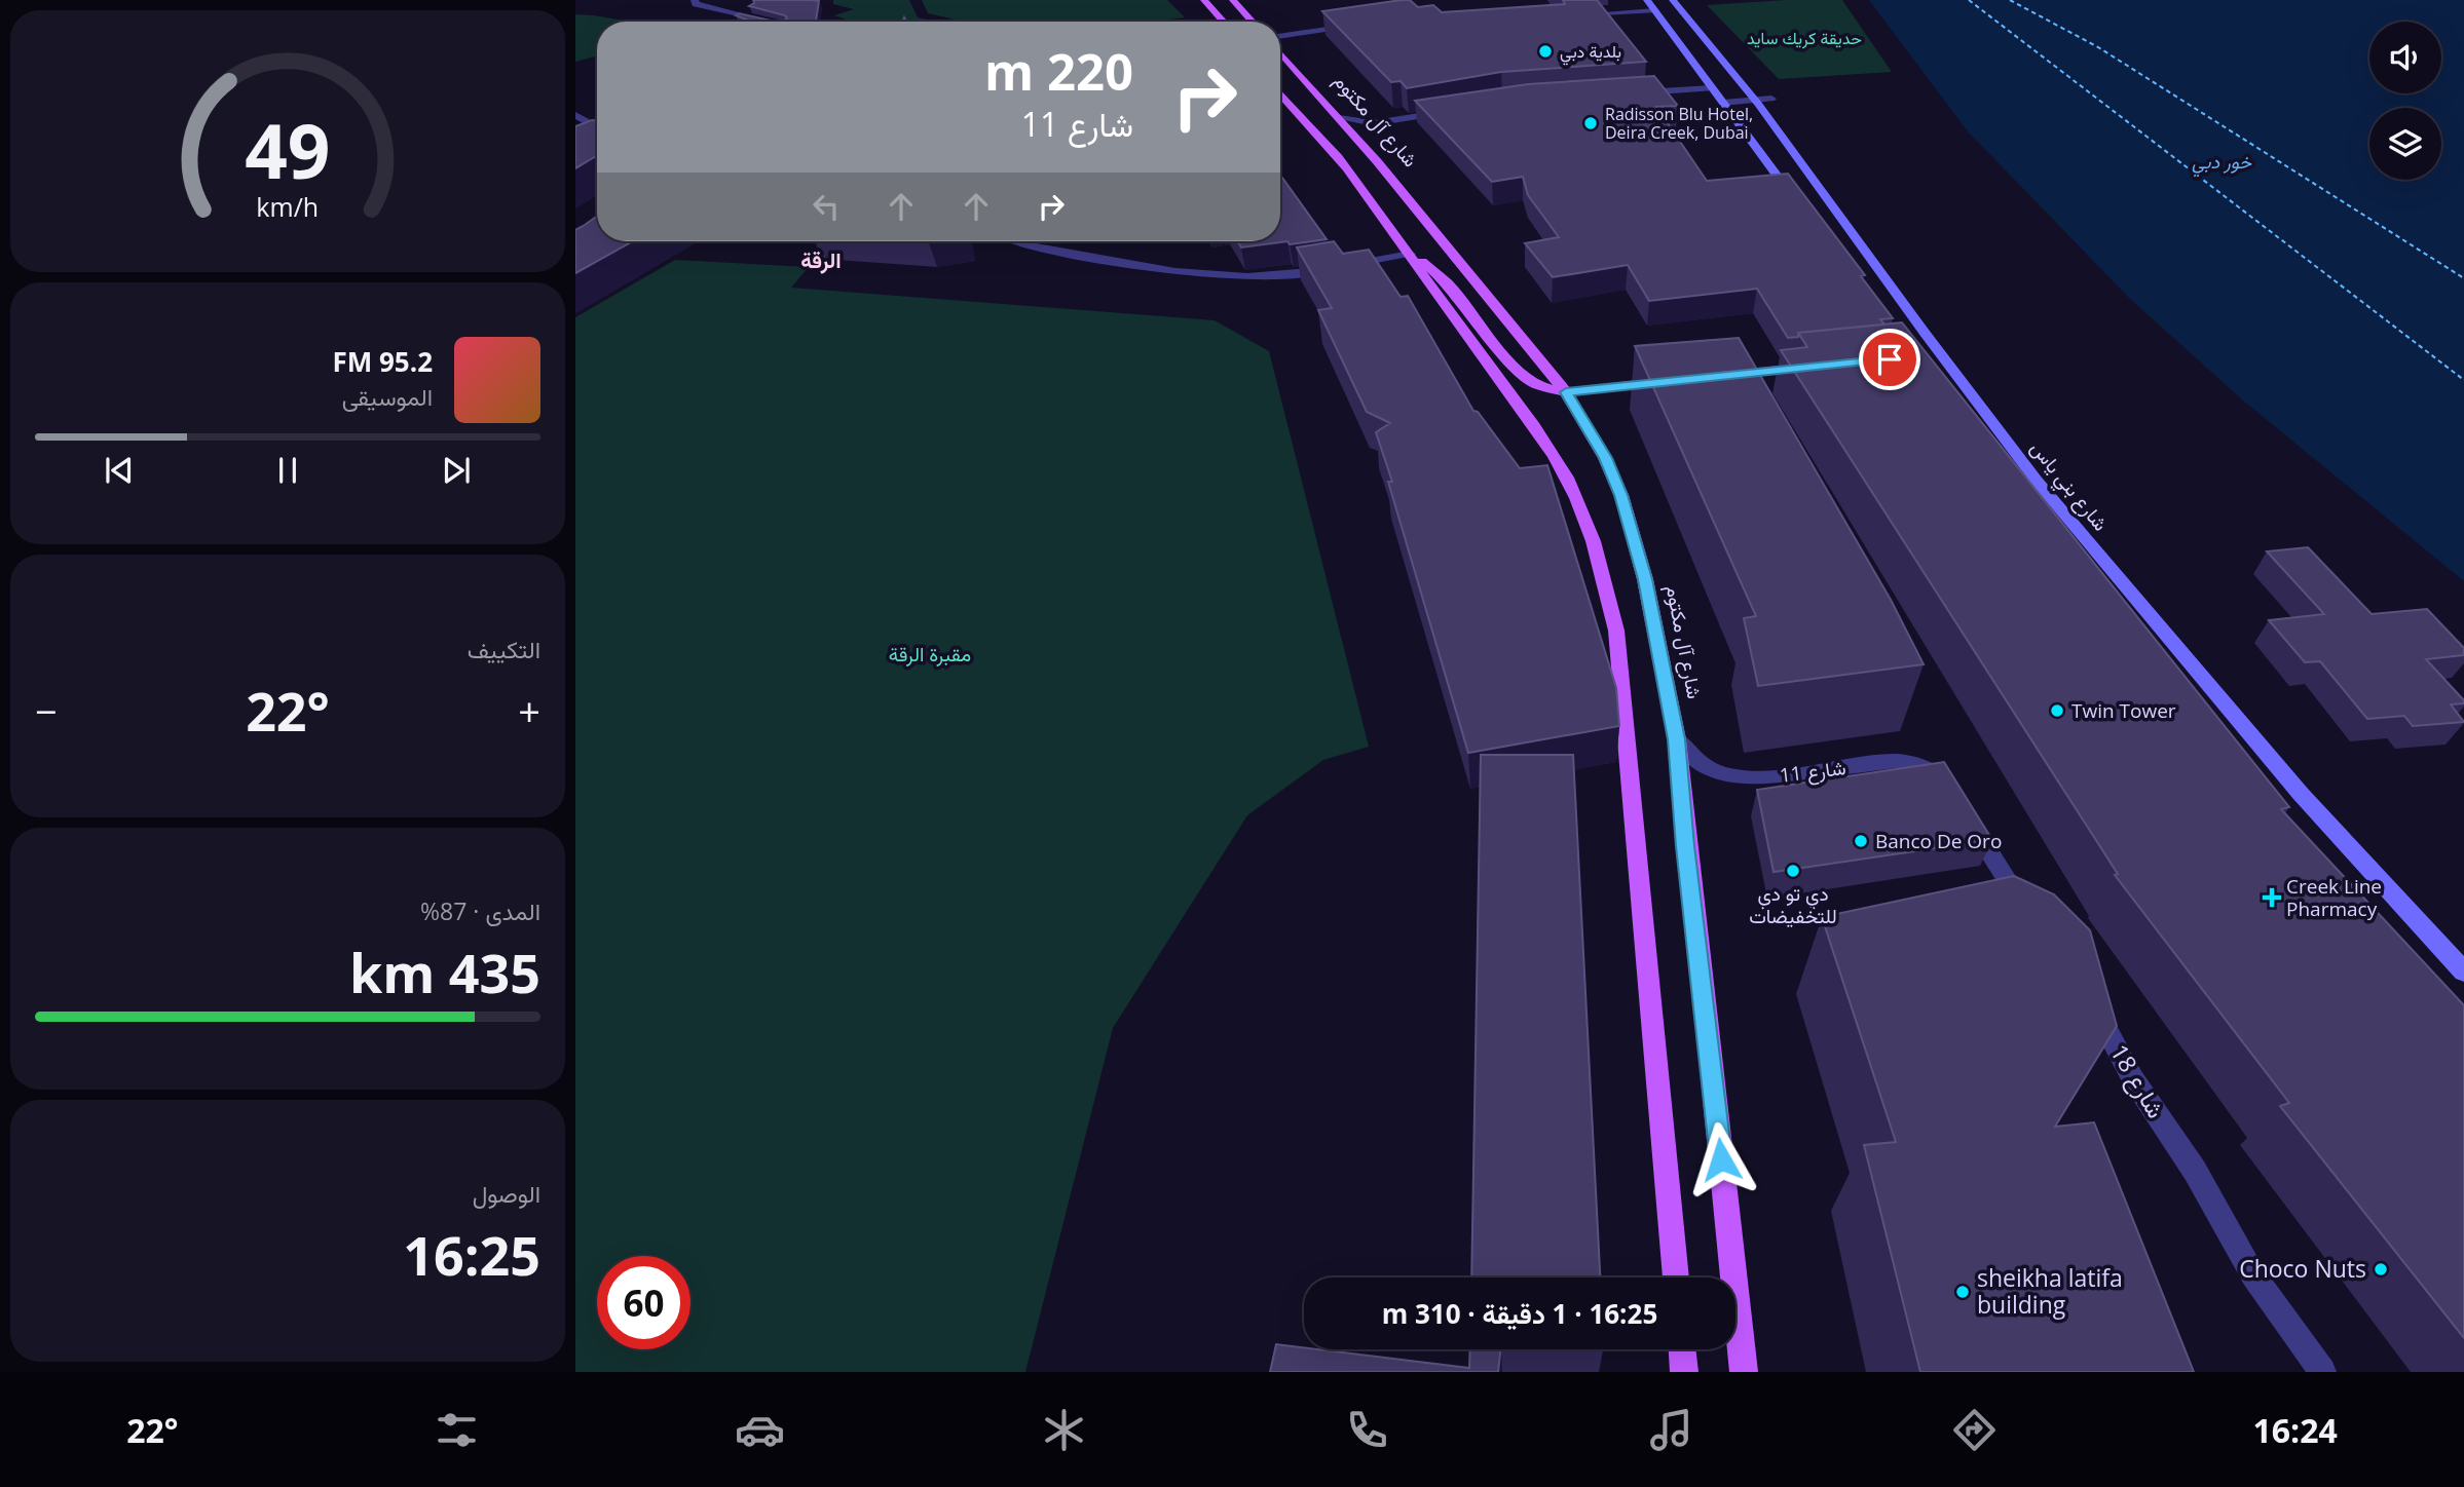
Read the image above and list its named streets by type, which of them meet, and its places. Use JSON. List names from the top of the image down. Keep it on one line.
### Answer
{"streets":{"main road":["شارع آل مكتوم","شارع بني ياس"],"street":["شارع 11","شارع 18"]},"crossings":[["شارع آل مكتوم","شارع 11"]],"districts":["الرقة"],"water":["خور دبي"],"parks":["حديقة كريك سايد","مقبرة الرقة"],"places":{"other":["بلدية دبي","Radisson Blu Hotel, Deira Creek, Dubai","Twin Tower","Banco De Oro","دي تو دي للتخفيضات","Choco Nuts","sheikha latifa building"],"health":["Creek Line Pharmacy"]},"page":{"turn":["220 m","شارع 11"],"song":["95.2 FM","الموسيقى"],"tile":["التكييف",["المدى · 87%","435 km"],["الوصول","16:25"]],"heat":["−","22°","+"],"limit":"60","trip":"16:25 · 1 دقيقة · 310 m","tabs":["16:24","22°"],"gauge":["49","km/h"]}}
